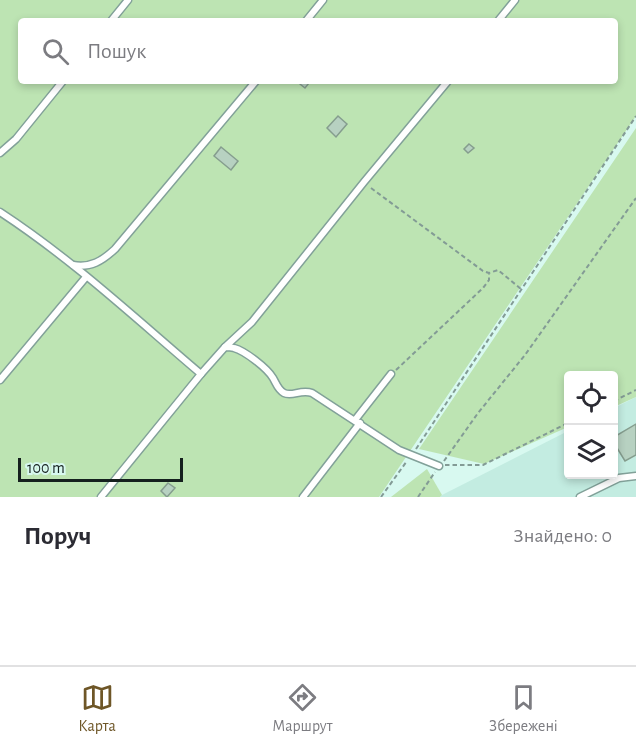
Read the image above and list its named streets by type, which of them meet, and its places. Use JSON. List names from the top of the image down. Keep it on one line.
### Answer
{"scale_bar":"100 m","page":{"search":"Пошук","scale":"100 m","heading":["Поруч","Знайдено: 0"],"nav":["Карта","Маршрут","Збережені"]}}
